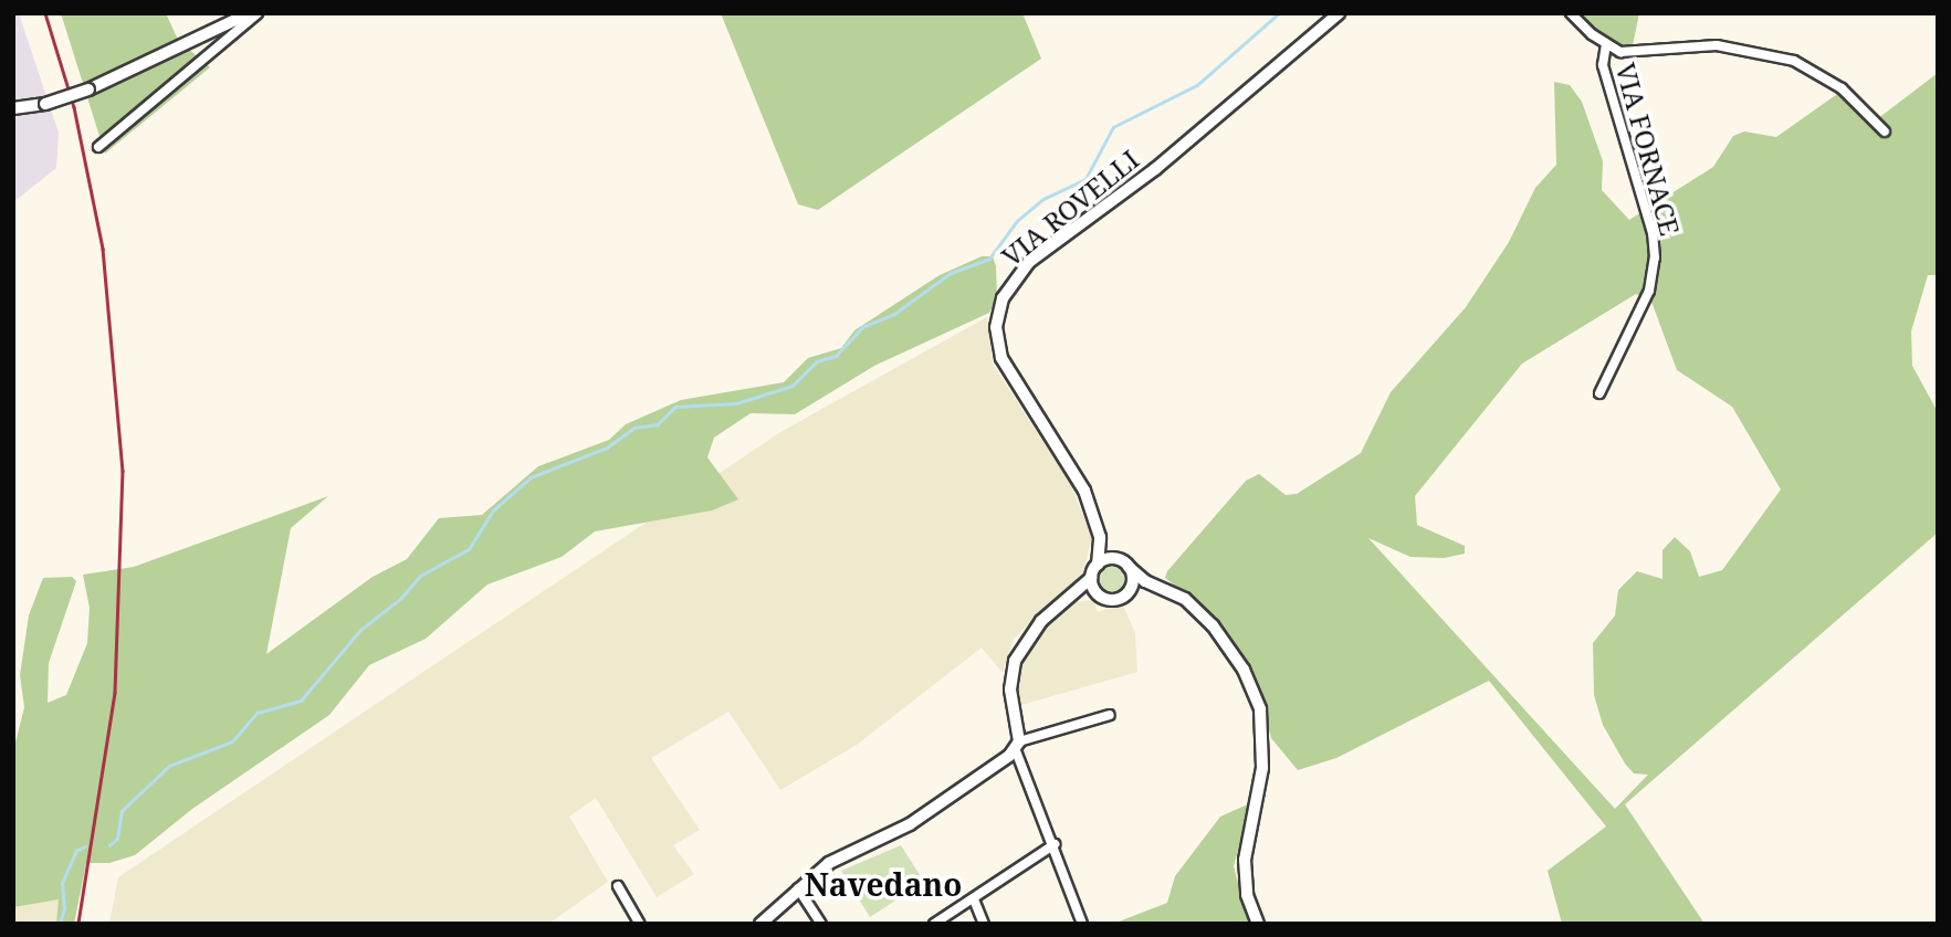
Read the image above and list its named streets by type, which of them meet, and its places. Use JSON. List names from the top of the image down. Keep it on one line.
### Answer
{"streets":{"street":["VIA FORNACE","VIA ROVELLI"]},"districts":["Navedano"]}
